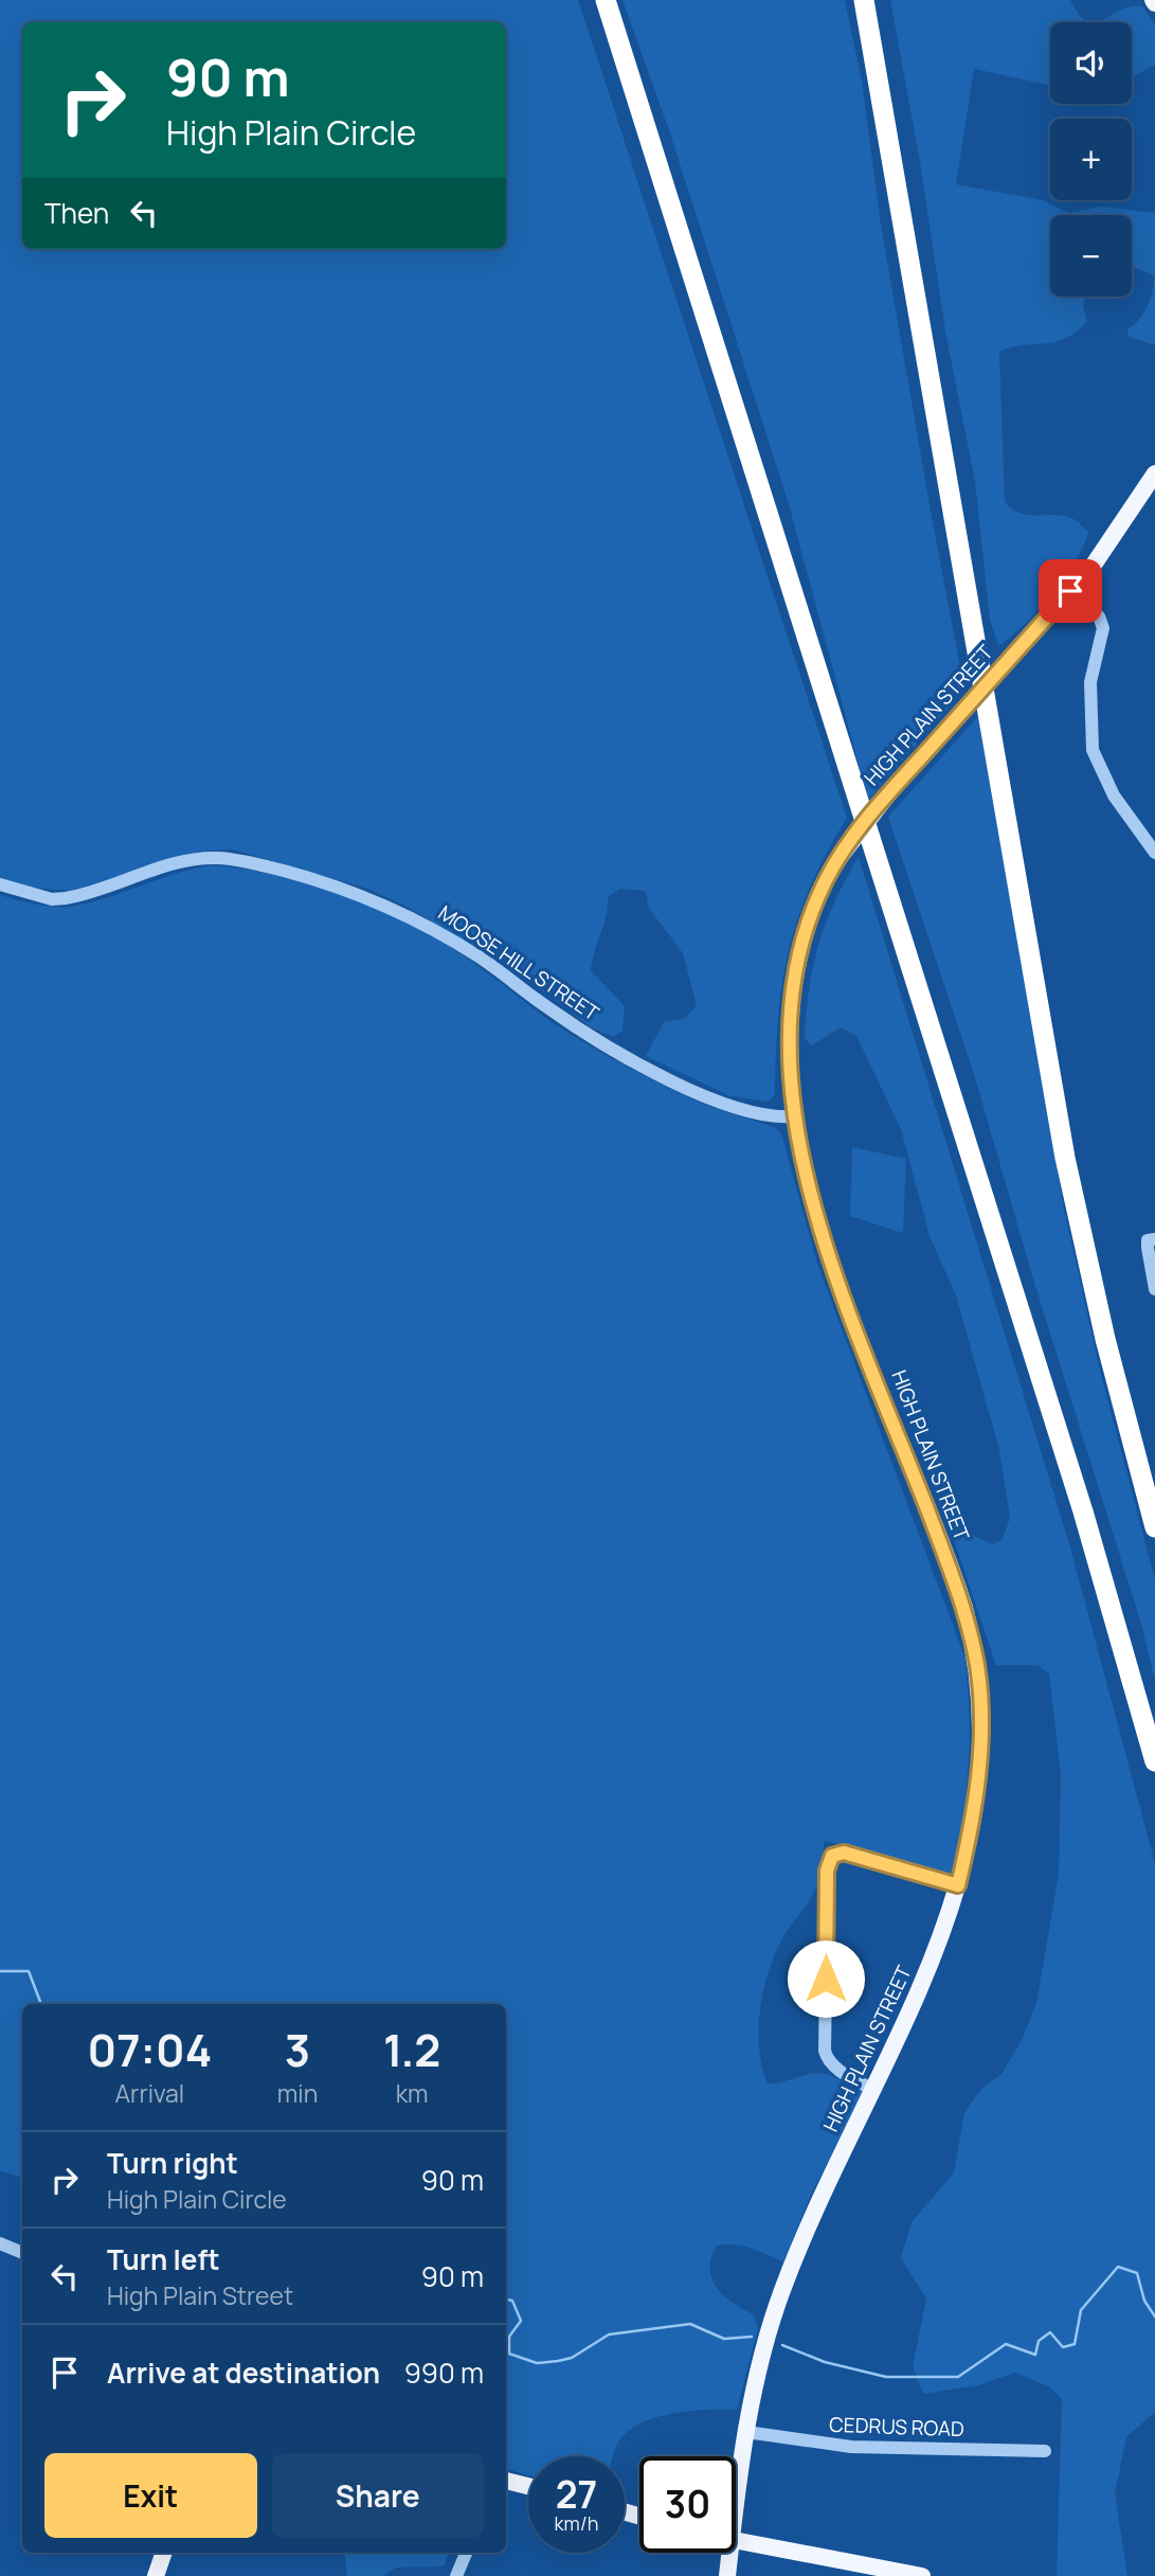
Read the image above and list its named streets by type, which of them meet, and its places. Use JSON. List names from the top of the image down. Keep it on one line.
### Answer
{"streets":{"main road":["HIGH PLAIN STREET"],"street":["MOOSE HILL STREET","CEDRUS ROAD"]},"crossings":[["HIGH PLAIN STREET","MOOSE HILL STREET"],["HIGH PLAIN STREET","CEDRUS ROAD"]],"page":{"map_buttons":["+","−"],"turn":["90 m","High Plain Circle"],"then":"Then","eta":["07:04","Arrival","3","min","1.2","km"],"list":[{"name":"Turn right","note":"High Plain Circle","value":"90 m"},{"name":"Turn left","note":"High Plain Street","value":"90 m"},{"name":"Arrive at destination","value":"990 m"}],"buttons":["Exit","Share"],"speed":"27 km/h","limit":"30"}}
